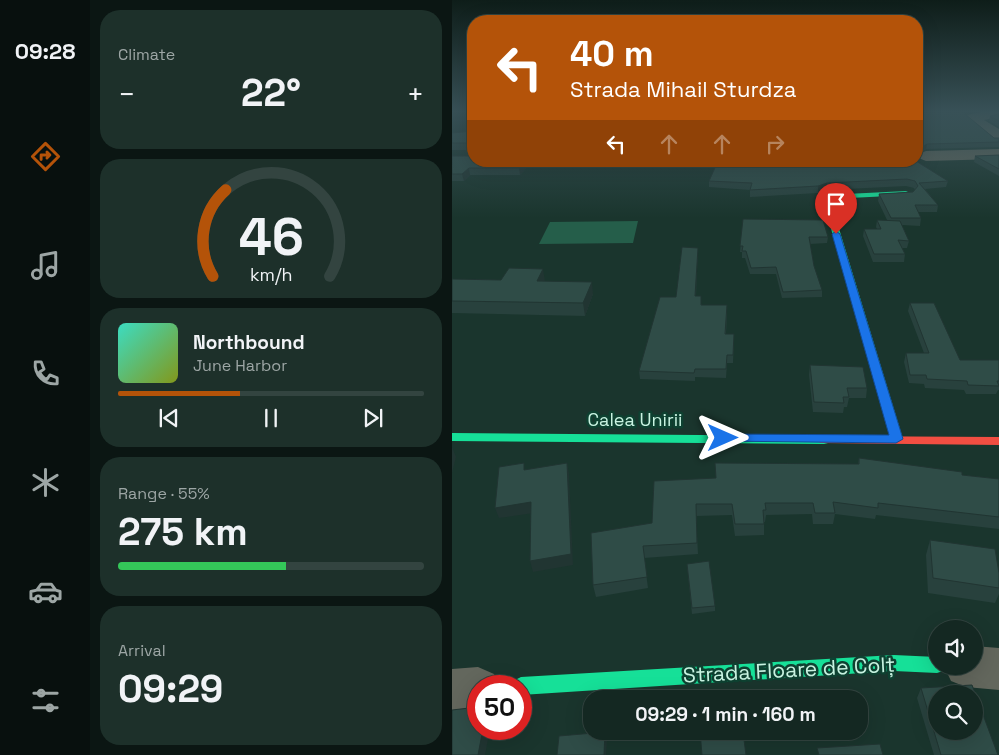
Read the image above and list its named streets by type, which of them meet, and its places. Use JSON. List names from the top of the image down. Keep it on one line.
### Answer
{"streets":{"street":["Calea Unirii","Strada Floare de Colț"]},"page":{"tabs":"09:28","tile":["Climate",["Range · 55%","275 km"],["Arrival","09:29"]],"turn":["40 m","Strada Mihail Sturdza"],"heat":["−","22°","+"],"song":["Northbound","June Harbor"],"limit":"50","trip":"09:29 · 1 min · 160 m","gauge":["46","km/h"]}}
